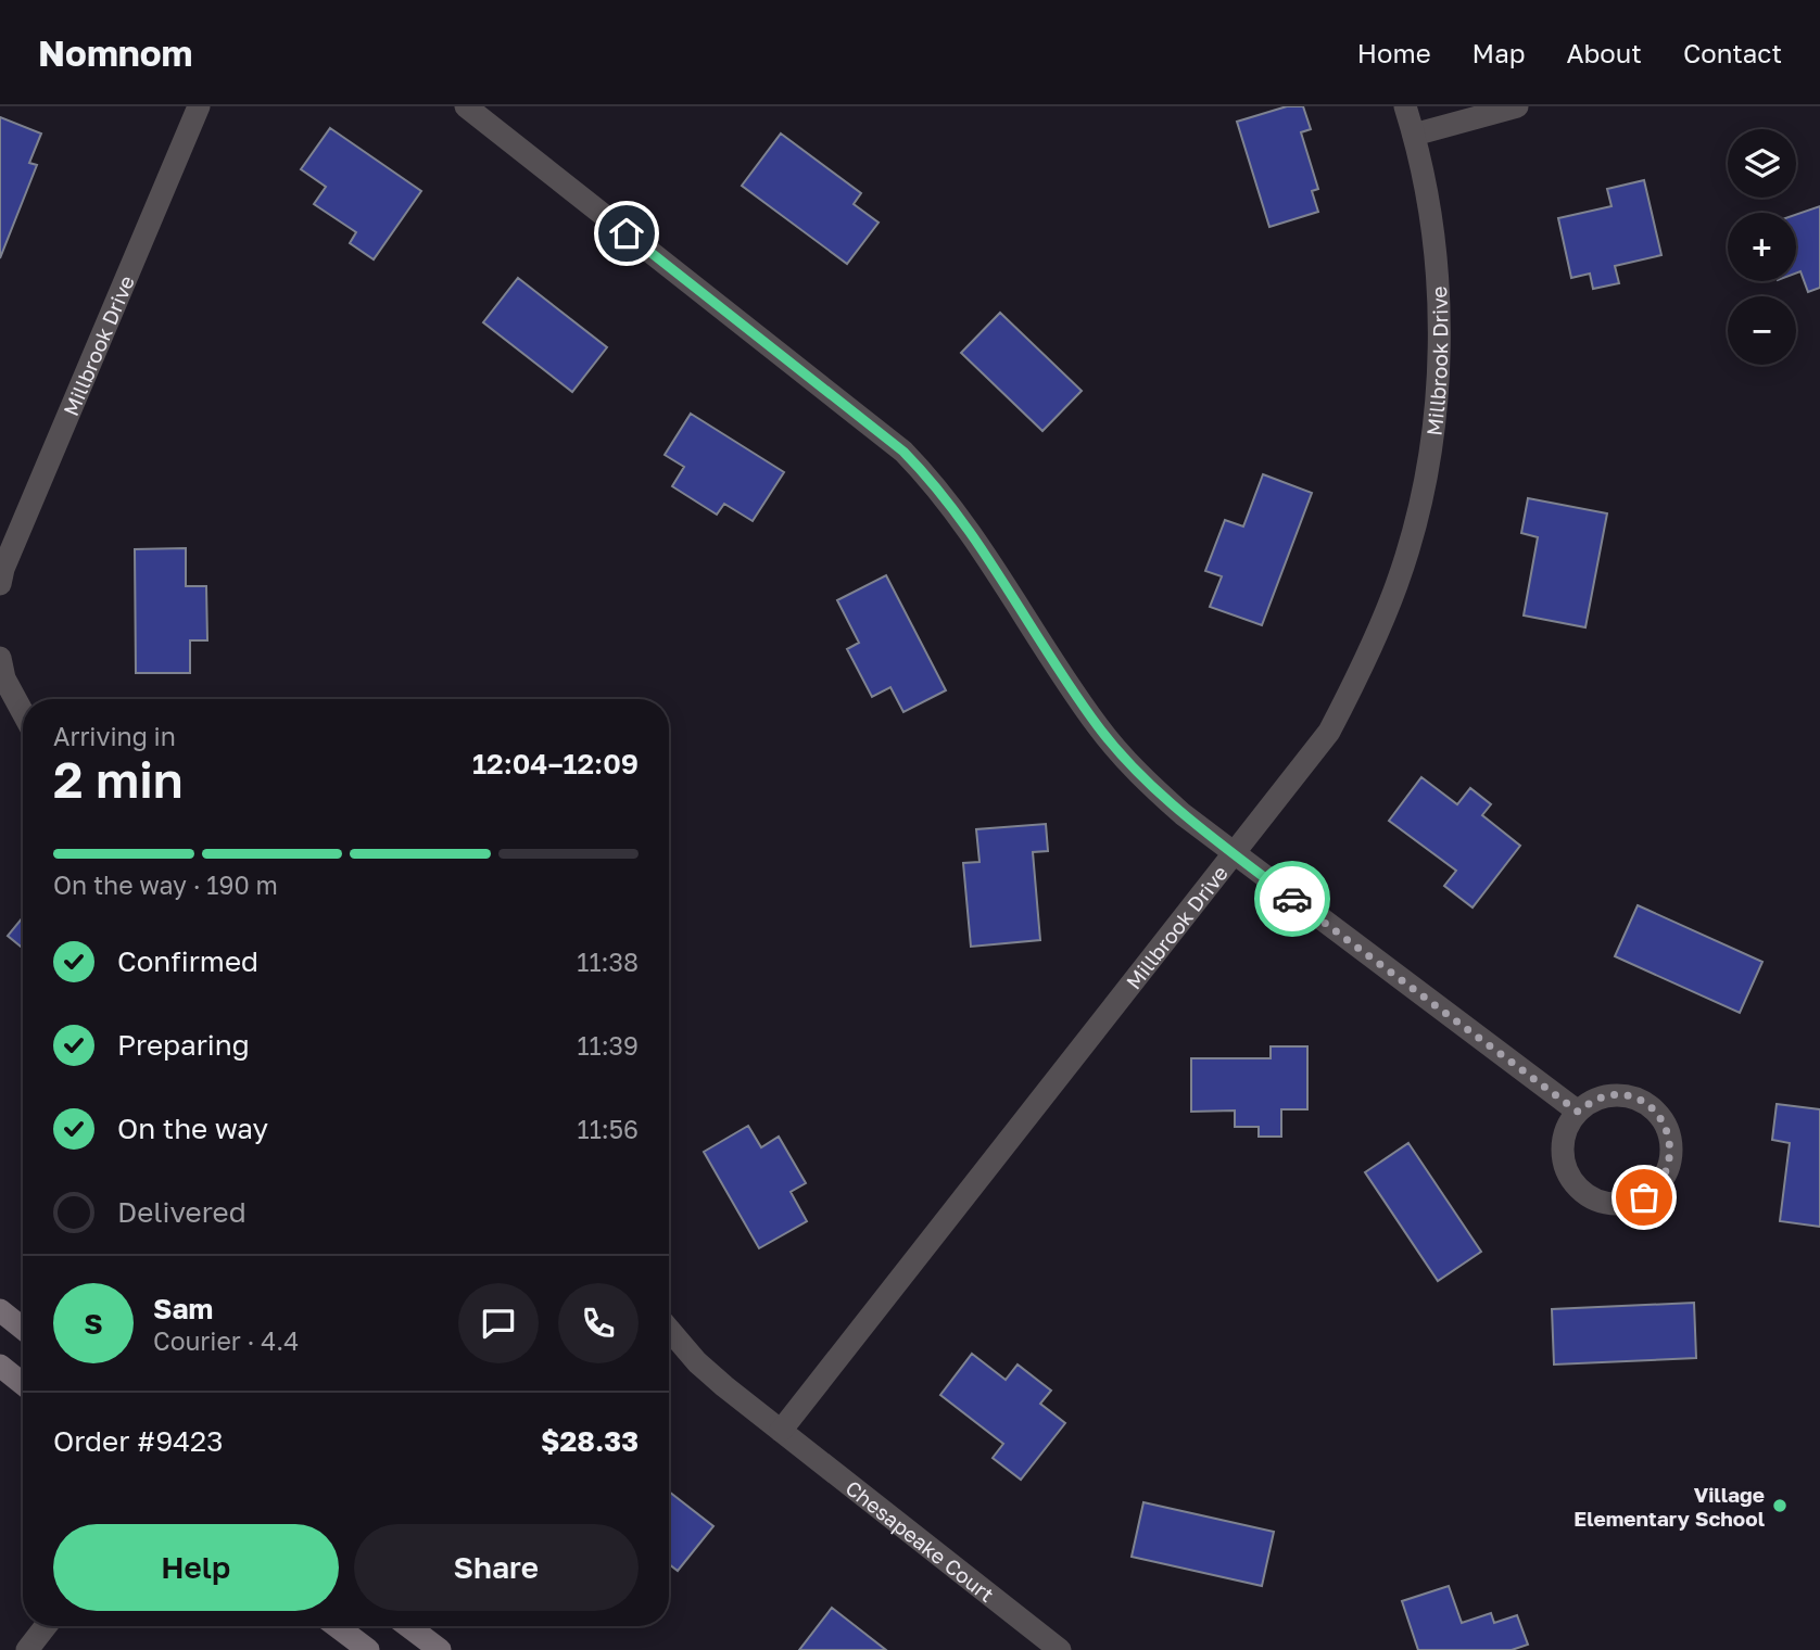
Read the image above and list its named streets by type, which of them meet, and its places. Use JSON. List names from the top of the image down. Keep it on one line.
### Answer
{"streets":{"street":["Millbrook Drive","Chesapeake Court"]},"crossings":[["Millbrook Drive","Chesapeake Court"]],"places":["Village Elementary School"],"page":{"header":"Nomnom","nav":["Home","Map","About","Contact"],"map_buttons":["+","−"],"heading":["2 min","Arriving in","12:04–12:09"],"panel":["Sam","Courier · 4.4","Order #9423","$28.33"],"bar":"On the way · 190 m","list":[["Confirmed","11:38"],["Preparing","11:39"],["On the way","11:56"],"Delivered"],"round":"S","buttons":["Help","Share"]}}
